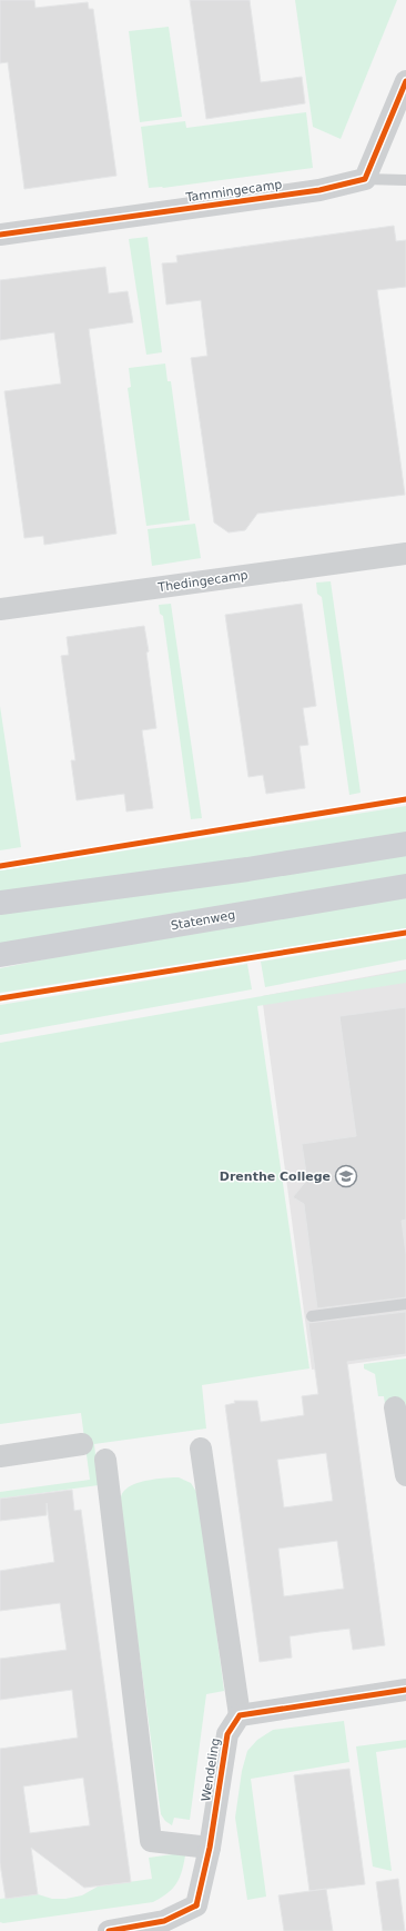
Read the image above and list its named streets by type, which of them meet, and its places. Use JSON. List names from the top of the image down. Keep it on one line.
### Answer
{"streets":{"street":["Tammingecamp","Thedingecamp","Statenweg","Wendeling"]},"places":{"school or university":["Drenthe College"]}}
